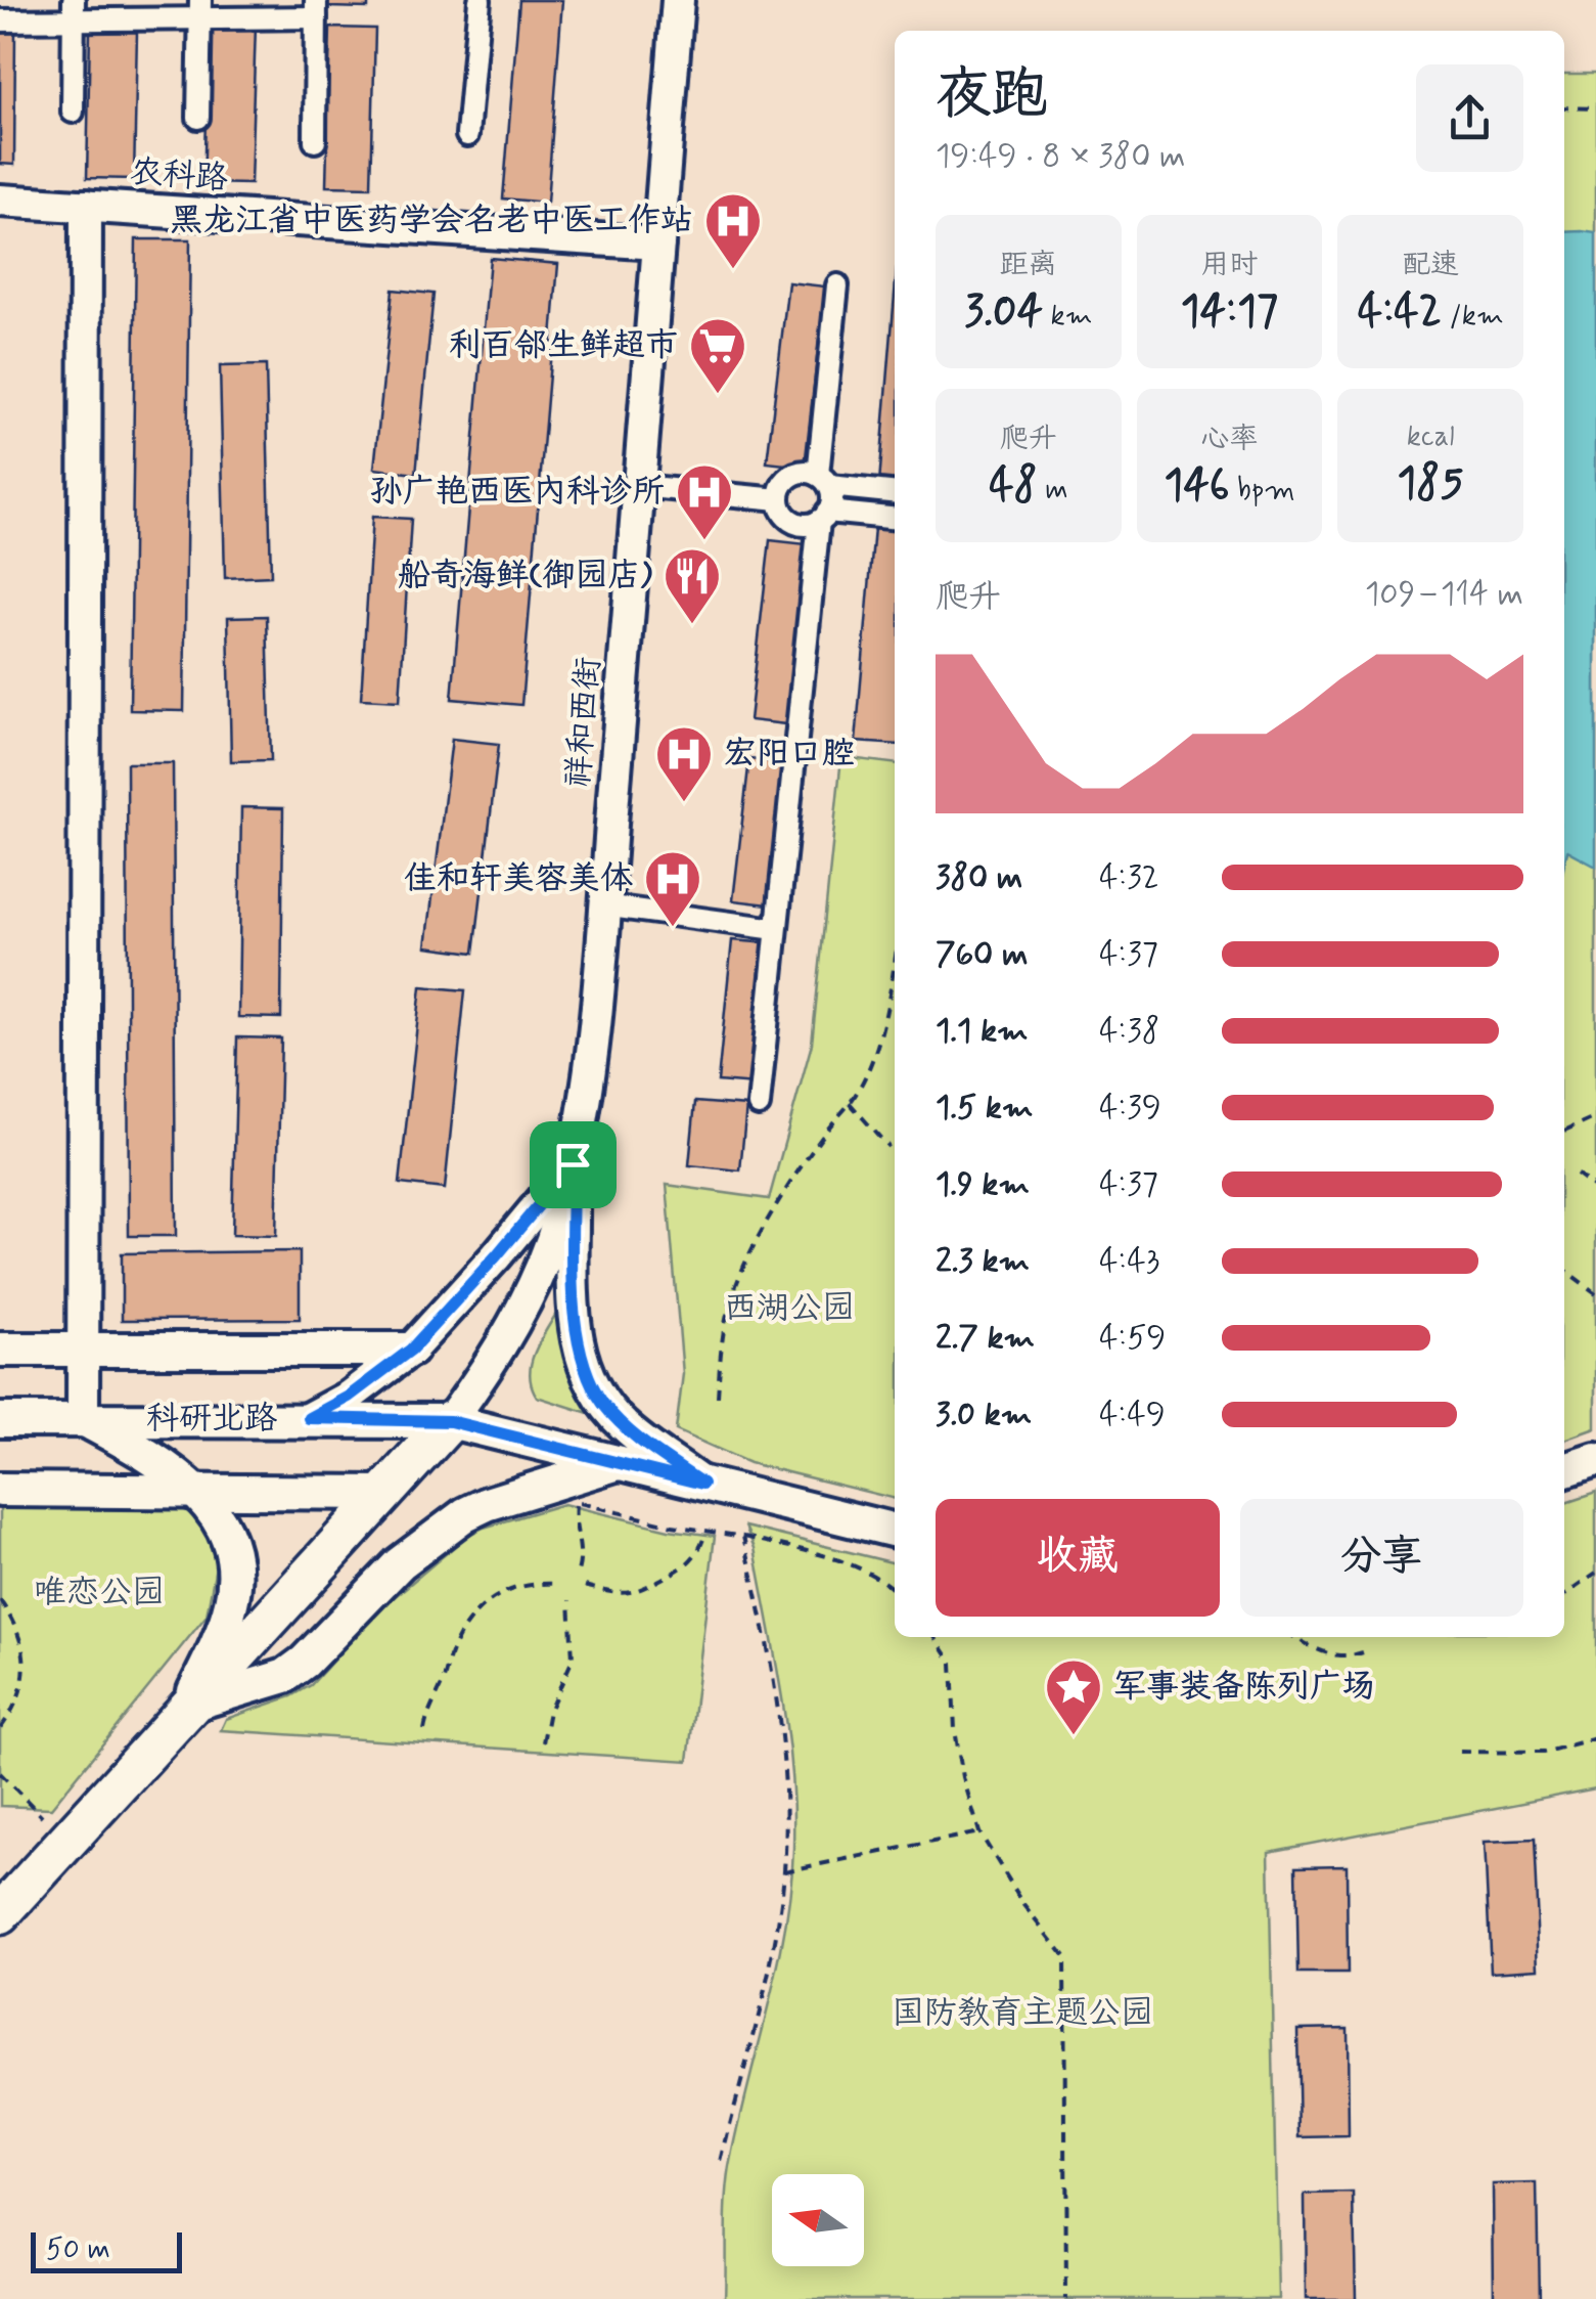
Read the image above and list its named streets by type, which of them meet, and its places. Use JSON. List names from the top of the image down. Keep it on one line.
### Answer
{"streets":{"main road":["农科路","祥和西街","科研北路"]},"crossings":[["农科路","祥和西街"],["祥和西街","科研北路"]],"parks":["西湖公园","唯恋公园","国防教育主题公园"],"places":{"hospital":["黑龙江省中医药学会名老中医工作站","孙广艳西医内科诊所","宏阳口腔","佳和轩美容美体"],"supermarket":["利百邻生鲜超市"],"restaurant":["船奇海鲜(御园店)"],"place":["军事装备陈列广场"]},"scale_bar":"50 m","north":"left","page":{"heading":["夜跑","19:49 · 8 × 380 m"],"stats":[["距离","3.04 km"],["用时","14:17"],["配速","4:42 /km"],["爬升","48 m"],["心率","146 bpm"],["kcal","185"]],"chart":["爬升","109–114 m"],"list":[{"name":"380 m","note":"4:32"},{"name":"760 m","note":"4:37"},{"name":"1.1 km","note":"4:38"},{"name":"1.5 km","note":"4:39"},{"name":"1.9 km","note":"4:37"},{"name":"2.3 km","note":"4:43"},{"name":"2.7 km","note":"4:59"},{"name":"3.0 km","note":"4:49"}],"buttons":["收藏","分享"],"scale":"50 m"}}
